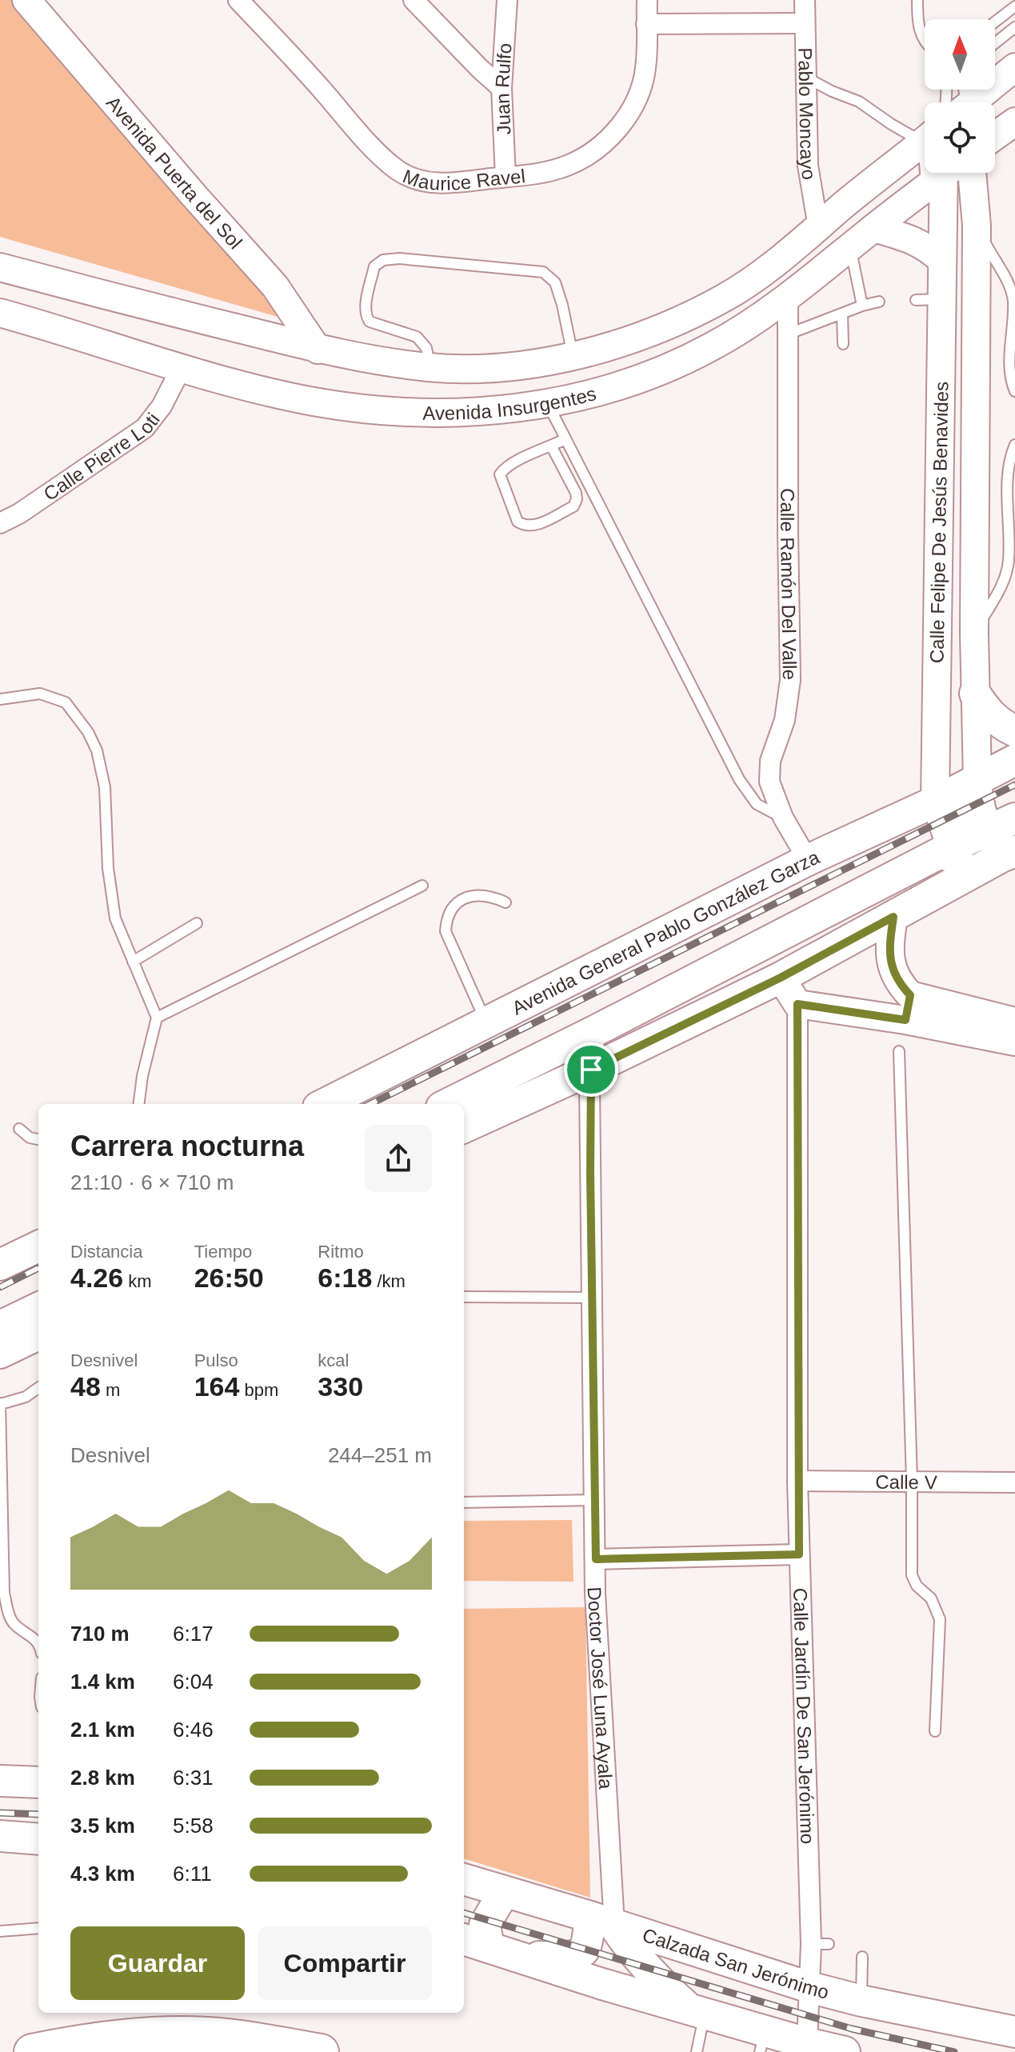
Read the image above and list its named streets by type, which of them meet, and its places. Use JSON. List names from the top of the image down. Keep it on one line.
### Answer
{"streets":{"main road":["Avenida Puerta del Sol","Avenida Insurgentes","Calle Felipe De Jesús Benavides","Avenida General Pablo González Garza","Calzada San Jerónimo"],"street":["Juan Rulfo","Pablo Moncayo","Maurice Ravel","Calle Pierre Loti","Calle Ramón Del Valle","Calle V","Doctor José Luna Ayala","Calle Jardín De San Jerónimo"]},"crossings":[["Juan Rulfo","Maurice Ravel"],["Pablo Moncayo","Avenida Insurgentes"],["Avenida Puerta del Sol","Avenida Insurgentes"],["Avenida Insurgentes","Calle Pierre Loti"],["Avenida Insurgentes","Calle Ramón Del Valle"],["Calle Felipe De Jesús Benavides","Avenida General Pablo González Garza"],["Calle Ramón Del Valle","Avenida General Pablo González Garza"],["Calle V","Calle Jardín De San Jerónimo"],["Doctor José Luna Ayala","Calzada San Jerónimo"],["Calle Jardín De San Jerónimo","Calzada San Jerónimo"]],"north":"top","page":{"heading":["Carrera nocturna","21:10 · 6 × 710 m"],"stats":[["Distancia","4.26 km"],["Tiempo","26:50"],["Ritmo","6:18 /km"],["Desnivel","48 m"],["Pulso","164 bpm"],["kcal","330"]],"chart":["Desnivel","244–251 m"],"list":[{"name":"710 m","note":"6:17"},{"name":"1.4 km","note":"6:04"},{"name":"2.1 km","note":"6:46"},{"name":"2.8 km","note":"6:31"},{"name":"3.5 km","note":"5:58"},{"name":"4.3 km","note":"6:11"}],"buttons":["Guardar","Compartir"]}}
